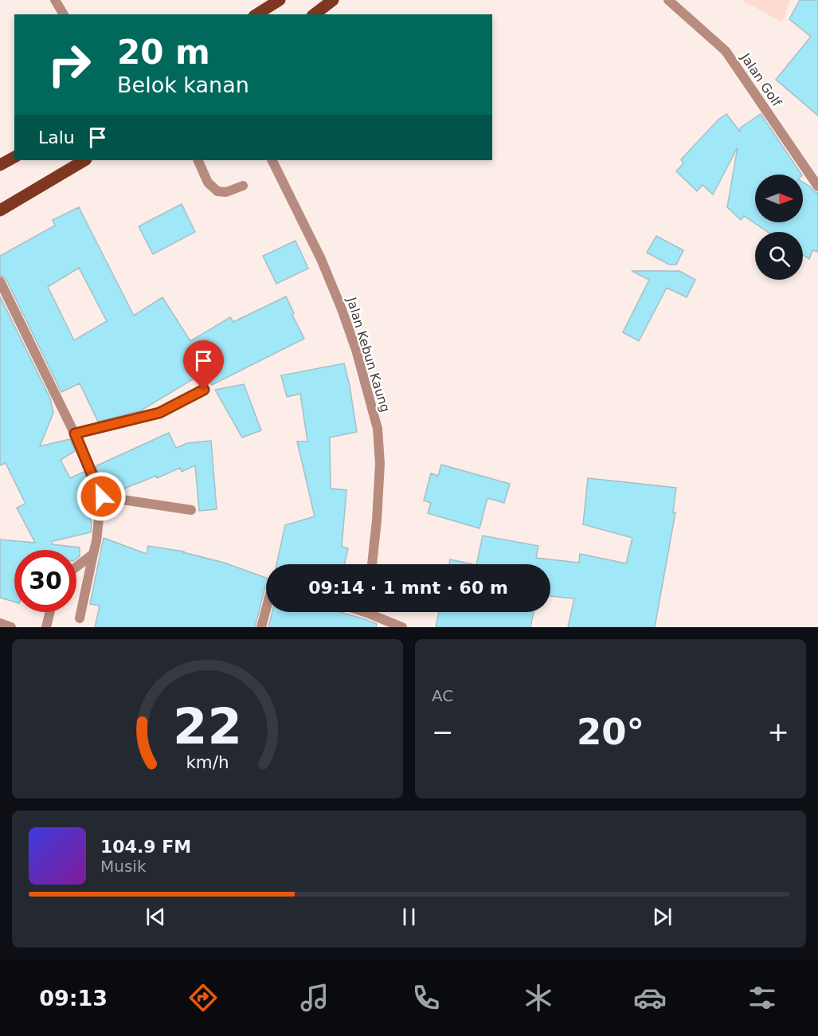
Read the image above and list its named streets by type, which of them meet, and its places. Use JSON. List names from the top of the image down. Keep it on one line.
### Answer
{"streets":{"street":["Jalan Golf","Jalan Kebun Kaung"]},"north":"right","page":{"turn":["20 m","Belok kanan"],"then":"Lalu","limit":"30","trip":"09:14 · 1 mnt · 60 m","tile":"AC","heat":["−","20°","+"],"song":["104.9 FM","Musik"],"tabs":"09:13","gauge":["22","km/h"]}}
